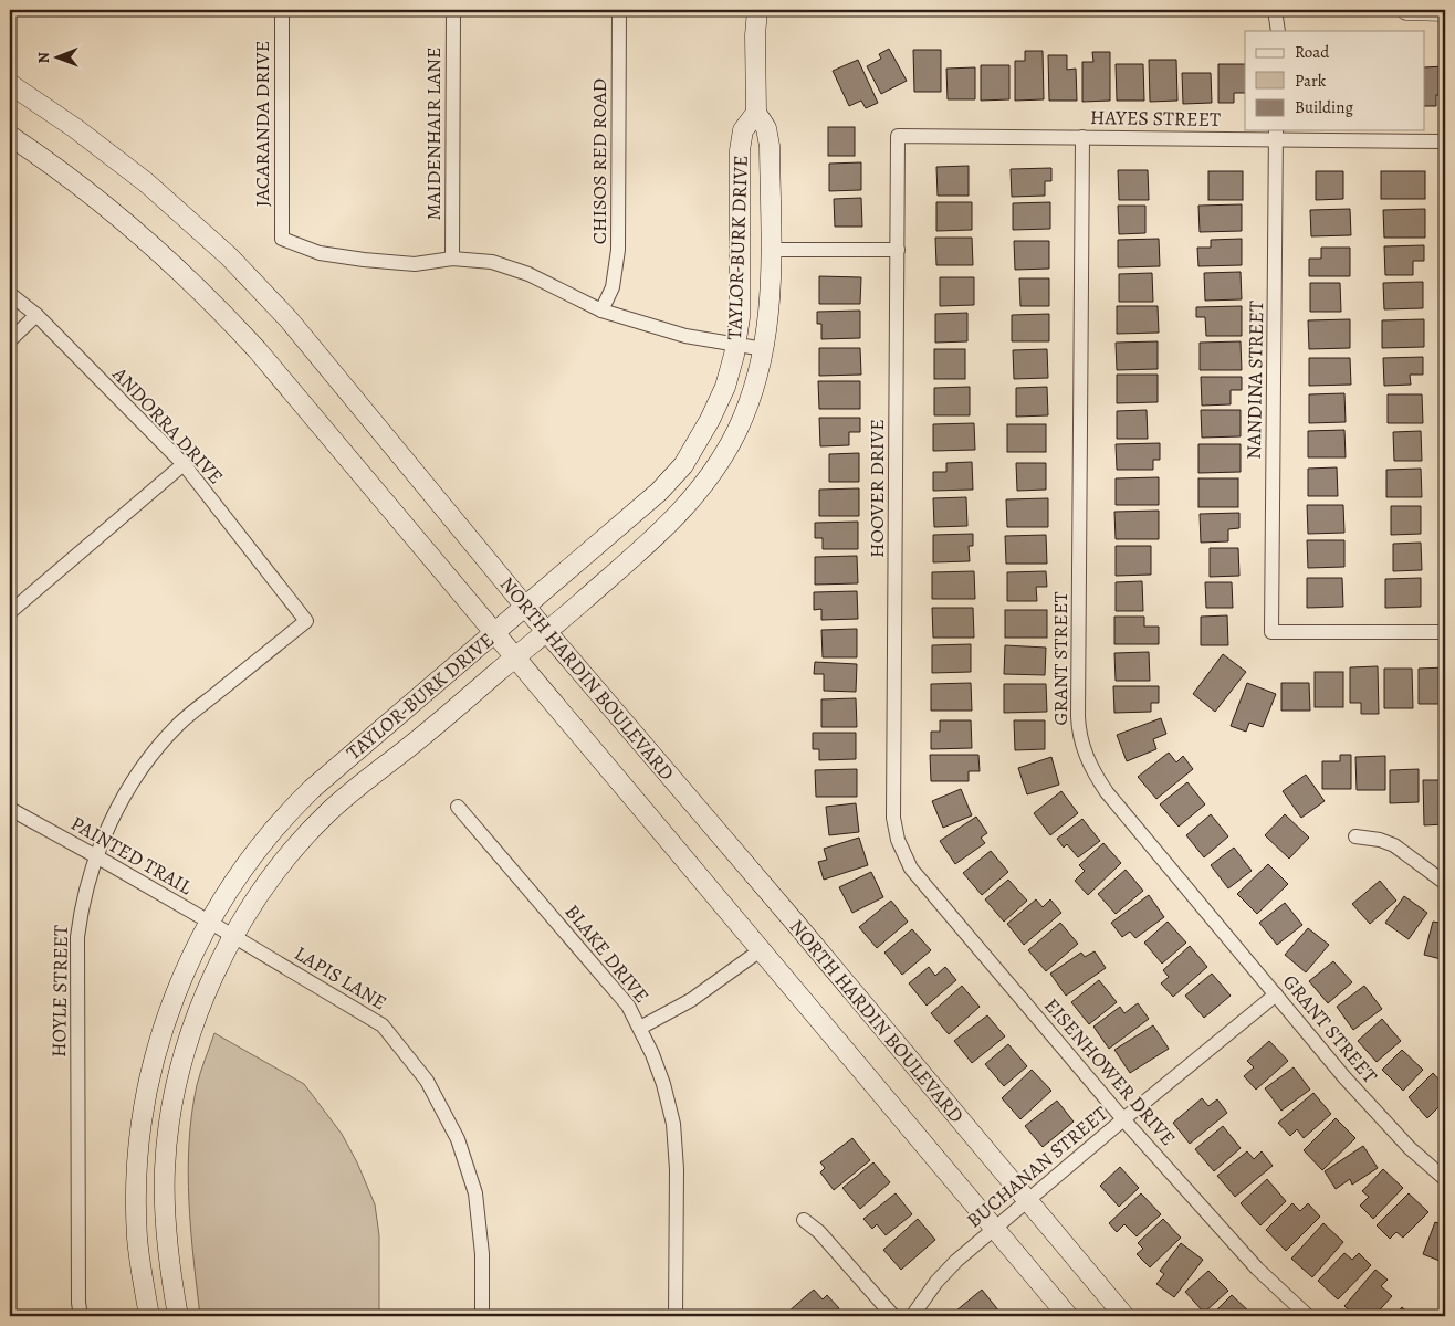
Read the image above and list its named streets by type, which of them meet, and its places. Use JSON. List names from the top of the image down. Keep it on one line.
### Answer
{"streets":{"main road":["TAYLOR-BURK DRIVE","NORTH HARDIN BOULEVARD"],"street":["HAYES STREET","JACARANDA DRIVE","MAIDENHAIR LANE","CHISOS RED ROAD","NANDINA STREET","ANDORRA DRIVE","HOOVER DRIVE","GRANT STREET","PAINTED TRAIL","BLAKE DRIVE","LAPIS LANE","HOYLE STREET","EISENHOWER DRIVE","BUCHANAN STREET"]},"crossings":[["HAYES STREET","NANDINA STREET"],["HAYES STREET","HOOVER DRIVE"],["HAYES STREET","GRANT STREET"],["JACARANDA DRIVE","MAIDENHAIR LANE"],["TAYLOR-BURK DRIVE","NORTH HARDIN BOULEVARD"],["TAYLOR-BURK DRIVE","PAINTED TRAIL"],["TAYLOR-BURK DRIVE","LAPIS LANE"],["ANDORRA DRIVE","HOYLE STREET"],["HOOVER DRIVE","EISENHOWER DRIVE"],["GRANT STREET","BUCHANAN STREET"],["NORTH HARDIN BOULEVARD","BUCHANAN STREET"],["PAINTED TRAIL","LAPIS LANE"],["PAINTED TRAIL","HOYLE STREET"],["EISENHOWER DRIVE","BUCHANAN STREET"]],"legend":["Road","Park","Building"],"north":"left"}
